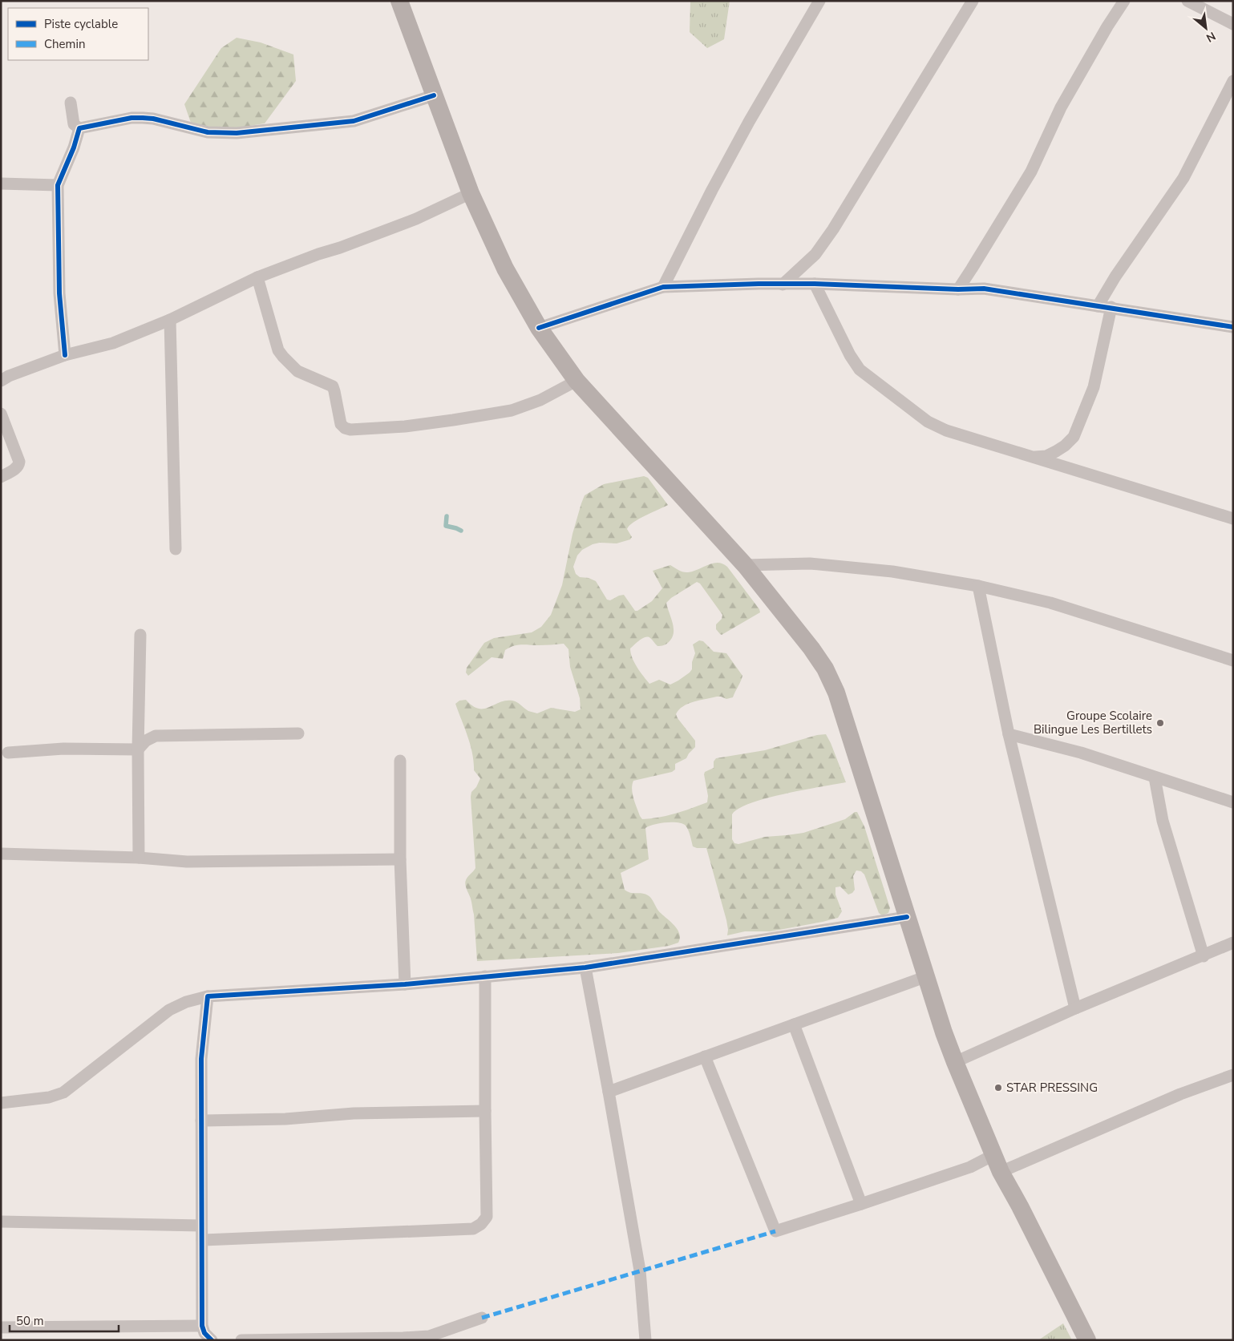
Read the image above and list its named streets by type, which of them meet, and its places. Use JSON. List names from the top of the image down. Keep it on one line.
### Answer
{"places":["Groupe Scolaire Bilingue Les Bertillets","STAR PRESSING"],"legend":["Piste cyclable","Chemin"],"scale_bar":"50 m","north":"bottom right"}
